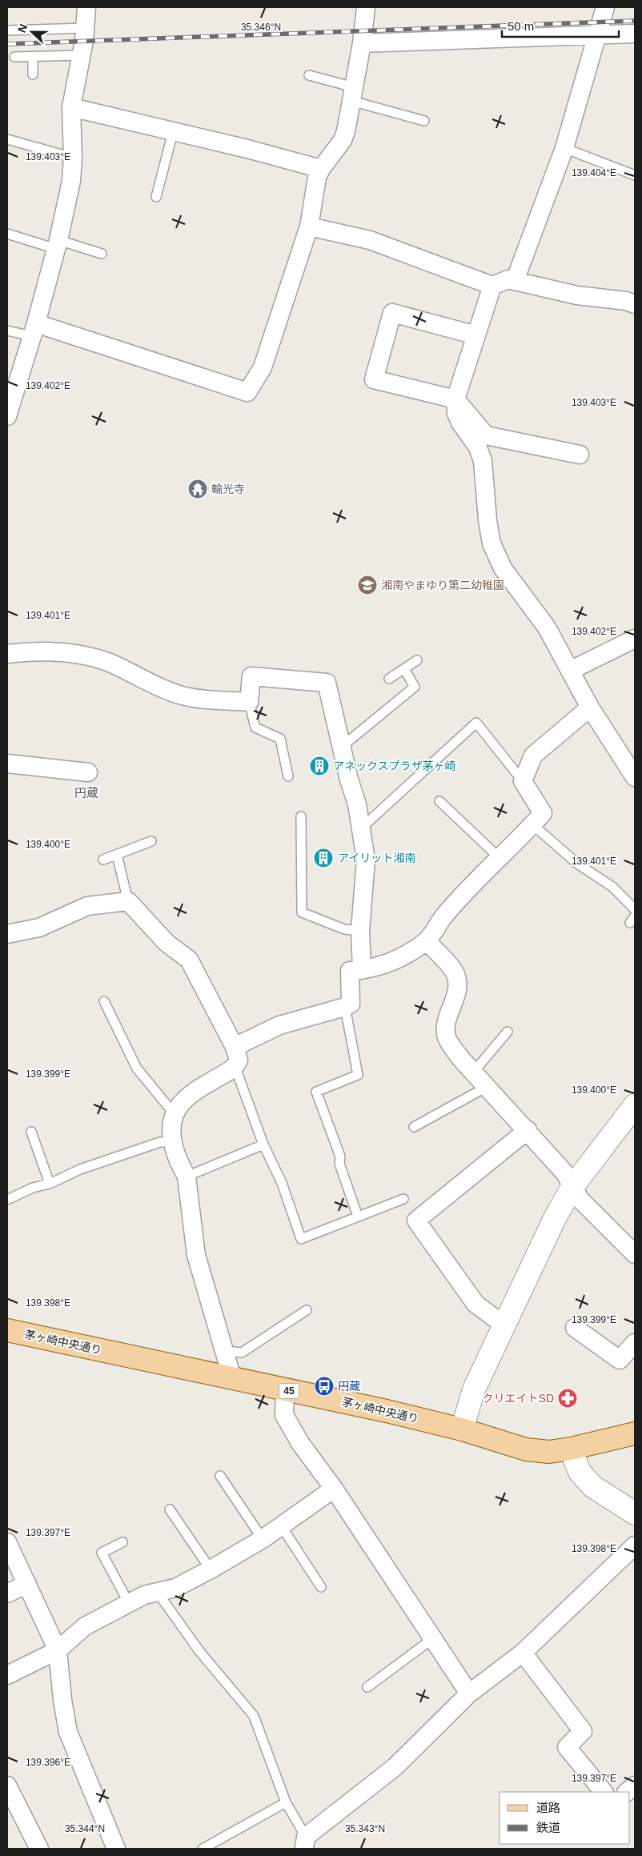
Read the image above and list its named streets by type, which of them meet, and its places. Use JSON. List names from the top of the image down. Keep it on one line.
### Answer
{"streets":{"main road":["茅ヶ崎中央通り","45"]},"districts":["円蔵"],"places":{"temple":["輪光寺"],"school or university":["湘南やまゆり第二幼稚園"],"building":["アネックスプラザ茅ヶ崎","アイリット湘南"],"bus stop":["円蔵"],"pharmacy":["クリエイトSD"]},"legend":["道路","鉄道"],"scale_bar":"50 m","north":"left","coordinates":["35.346°N","139.403°E","139.404°E","139.402°E","139.401°E","139.400°E","139.399°E","139.398°E","139.397°E","139.396°E","35.344°N","35.343°N"]}
